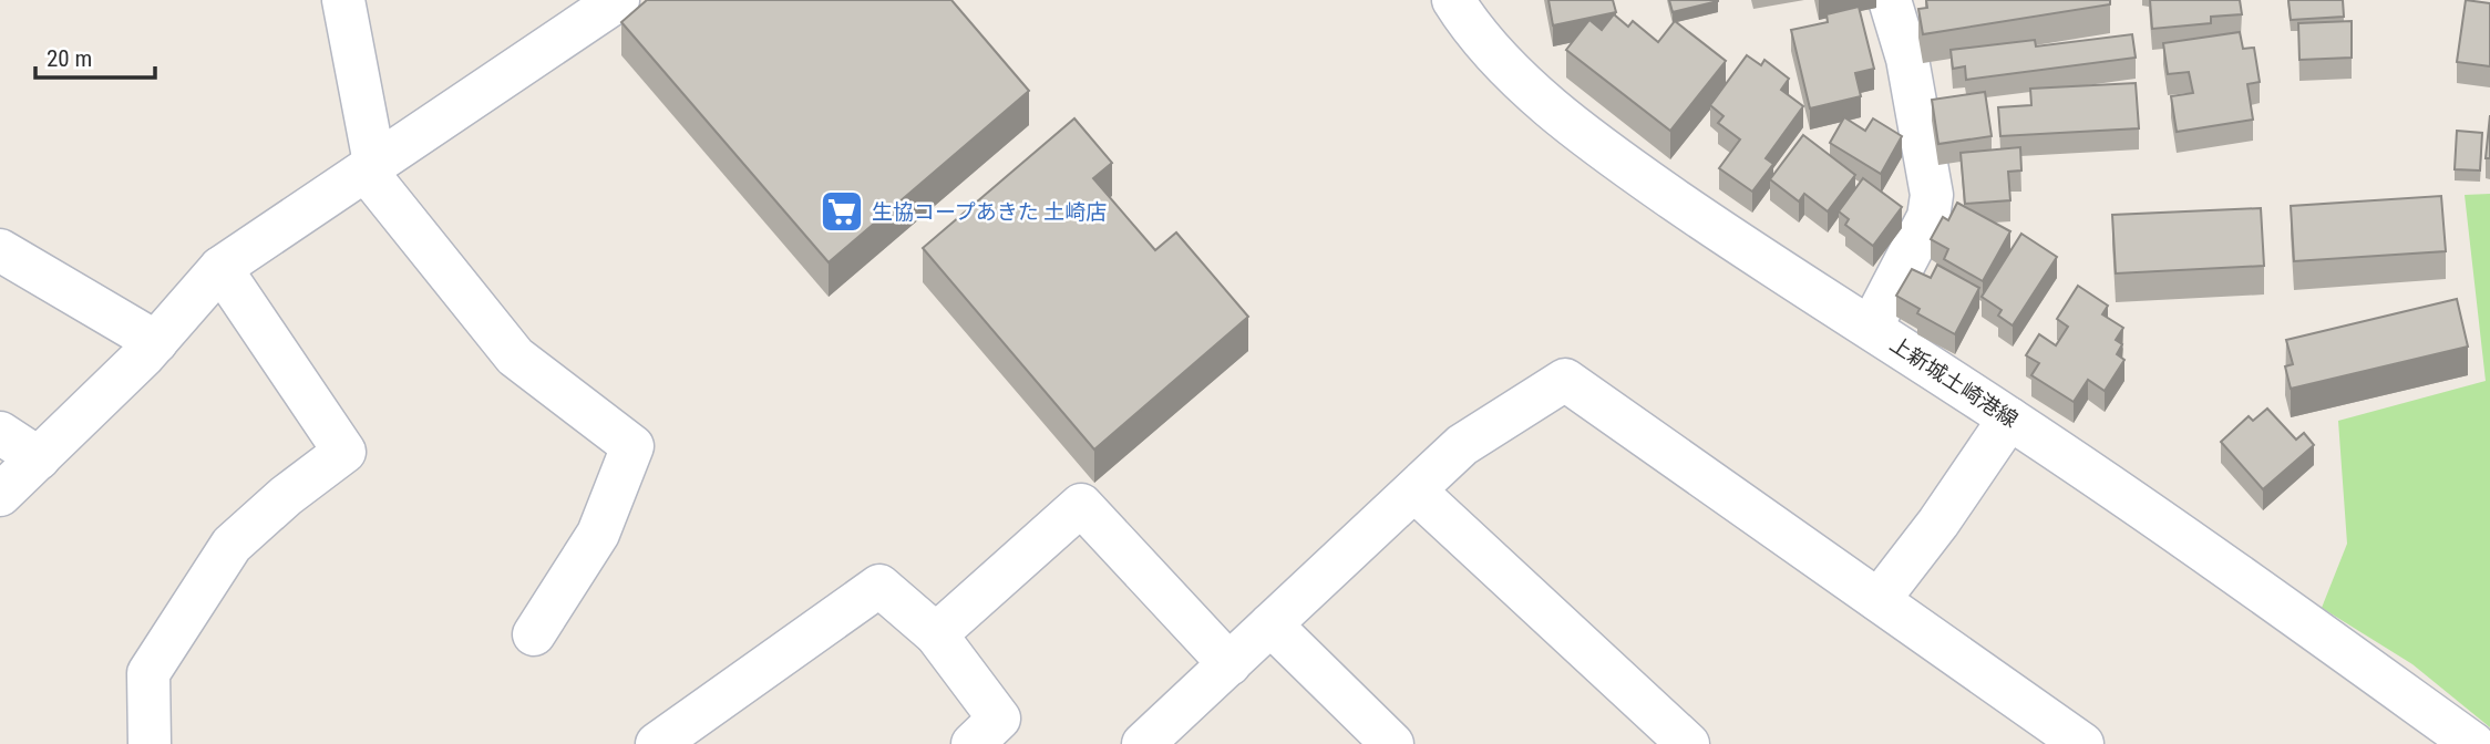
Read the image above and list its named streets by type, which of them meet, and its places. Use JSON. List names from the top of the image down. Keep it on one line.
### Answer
{"streets":{"street":["上新城土崎港線"]},"places":{"supermarket":["生協コープあきた 土崎店"]},"scale_bar":"20 m"}
